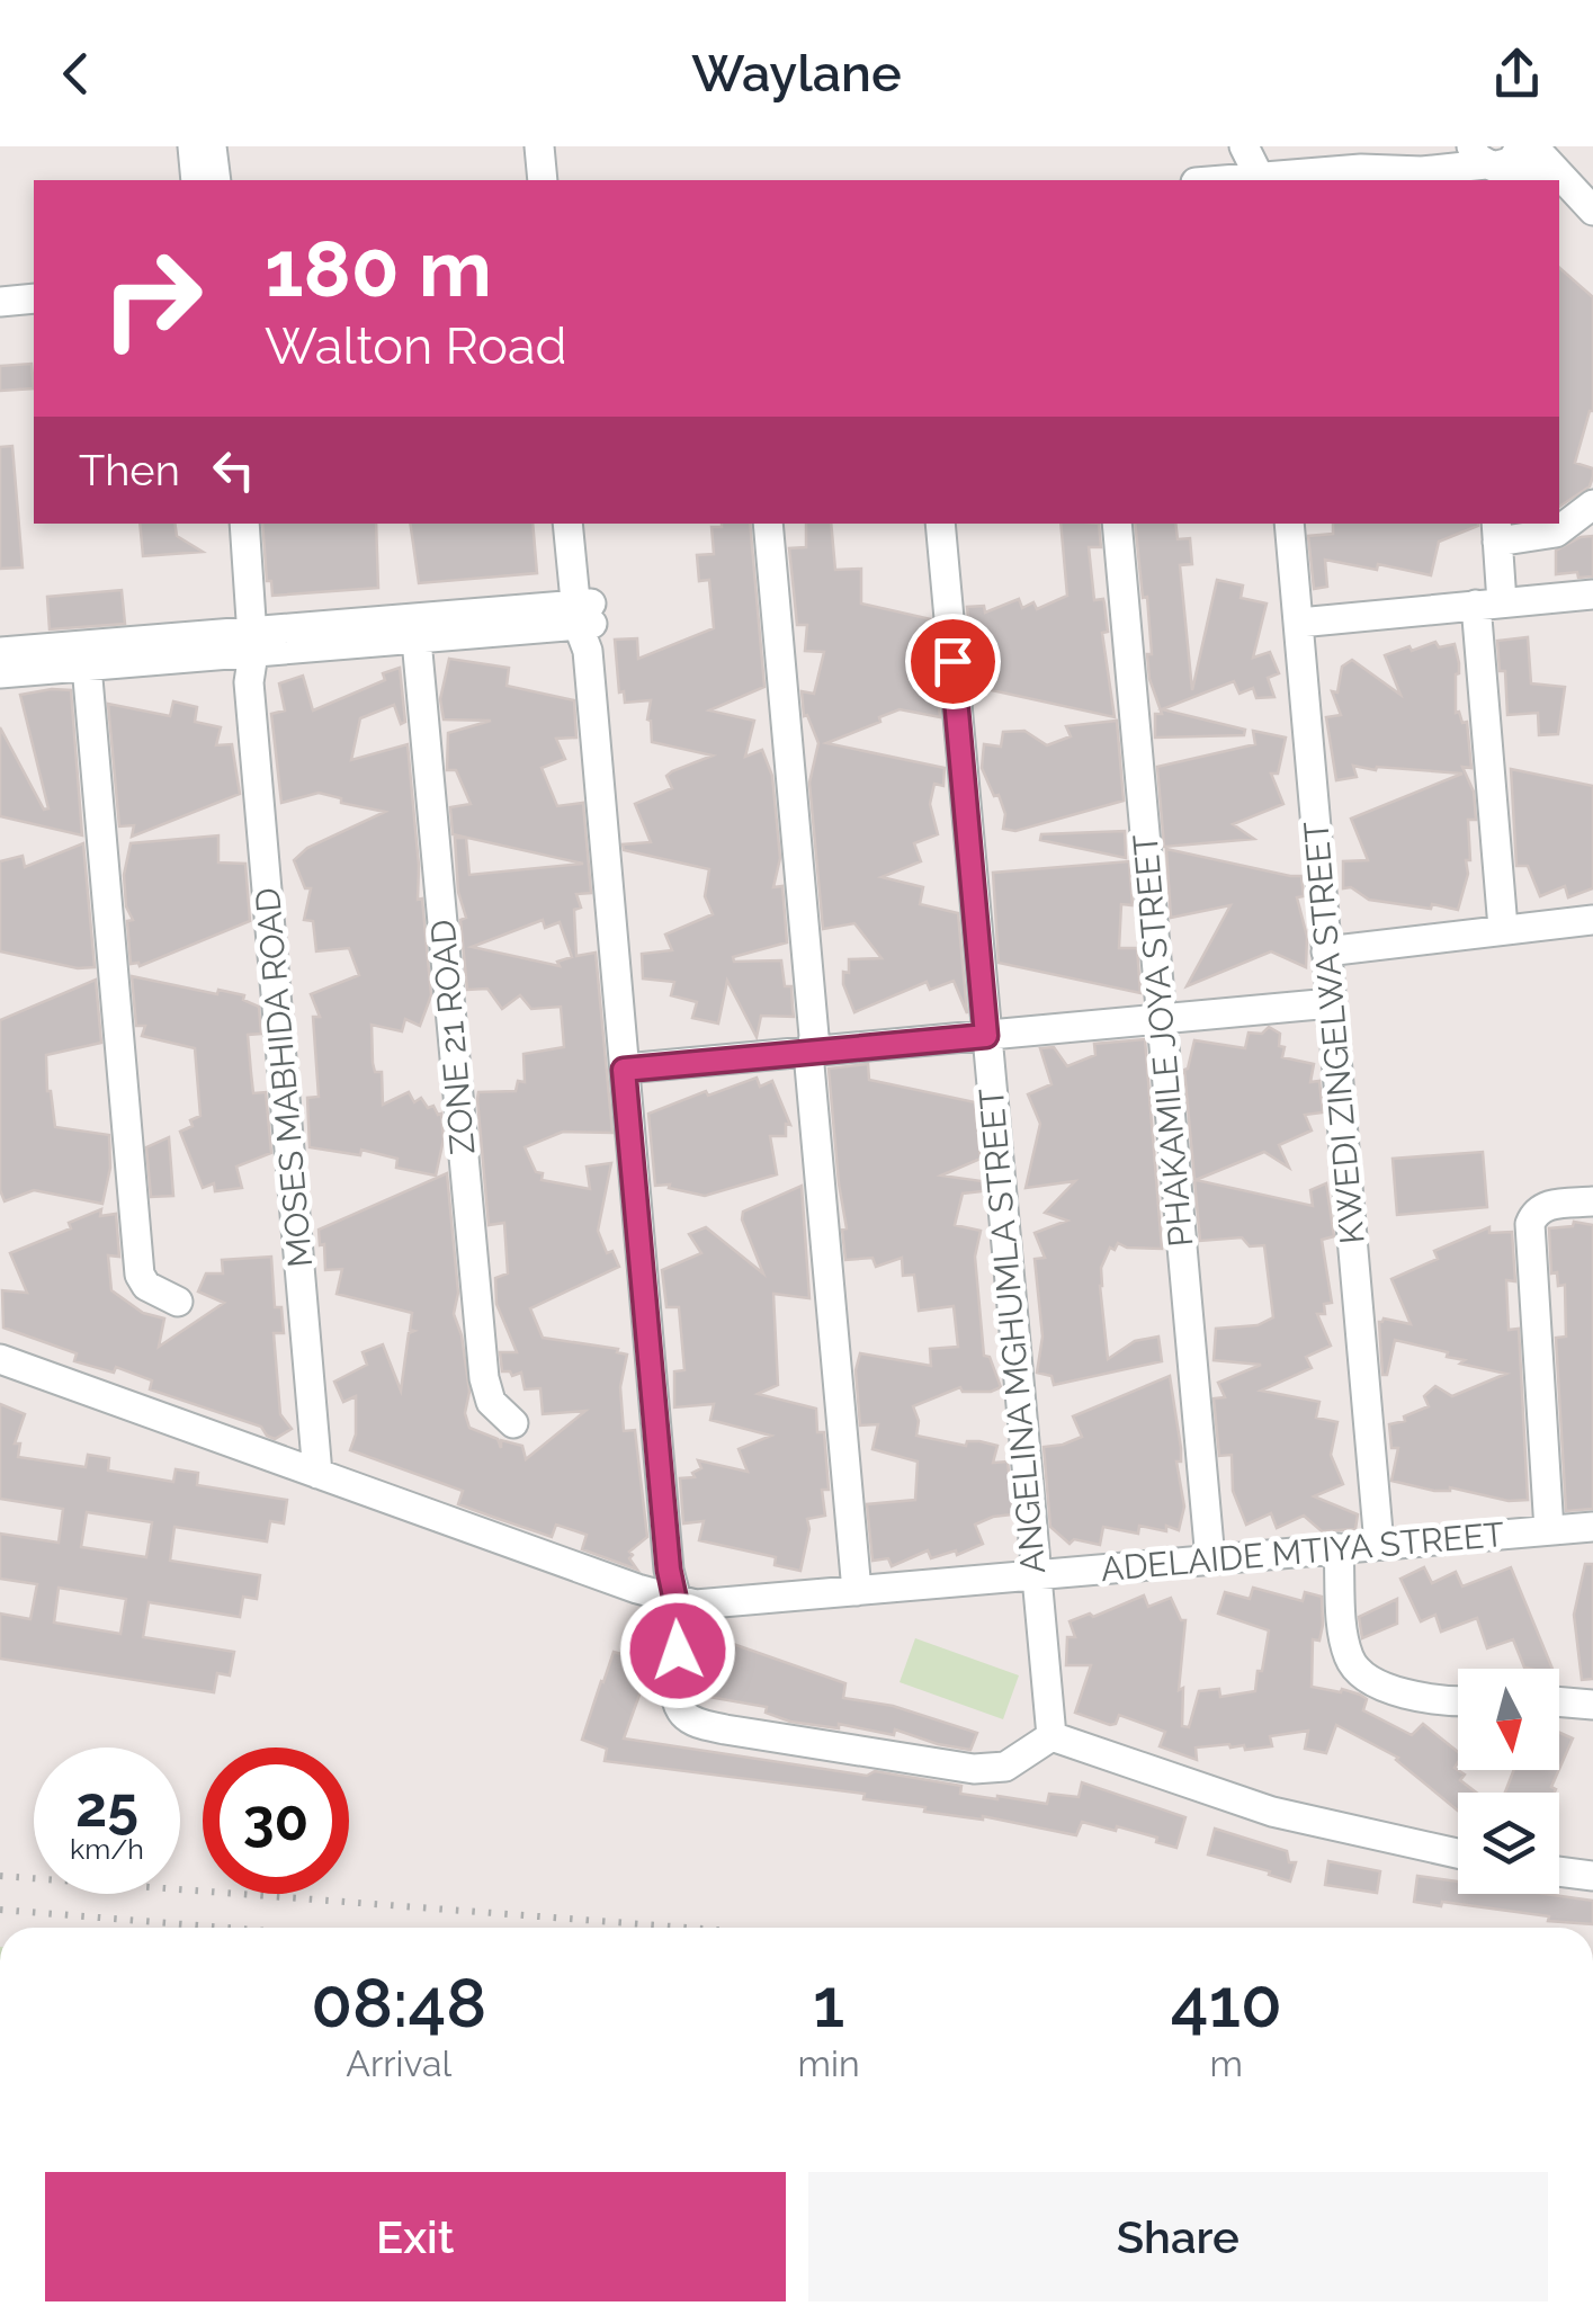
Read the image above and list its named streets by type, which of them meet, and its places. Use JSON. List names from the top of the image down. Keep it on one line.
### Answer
{"streets":{"street":["KWEDI ZINGELWA STREET","ZONE 21 ROAD","PHAKAMILE JOYA STREET","MOSES MABHIDA ROAD","ANGELINA MGHUMLA STREET","ADELAIDE MTIYA STREET"]},"crossings":[["KWEDI ZINGELWA STREET","ADELAIDE MTIYA STREET"],["PHAKAMILE JOYA STREET","ADELAIDE MTIYA STREET"],["MOSES MABHIDA ROAD","ADELAIDE MTIYA STREET"],["ANGELINA MGHUMLA STREET","ADELAIDE MTIYA STREET"]],"north":"bottom","page":{"header":"Waylane","turn":["180 m","Walton Road"],"then":"Then","speed":"25 km/h","limit":"30","eta":["08:48","Arrival","1","min","410","m"],"buttons":["Exit","Share"]}}
